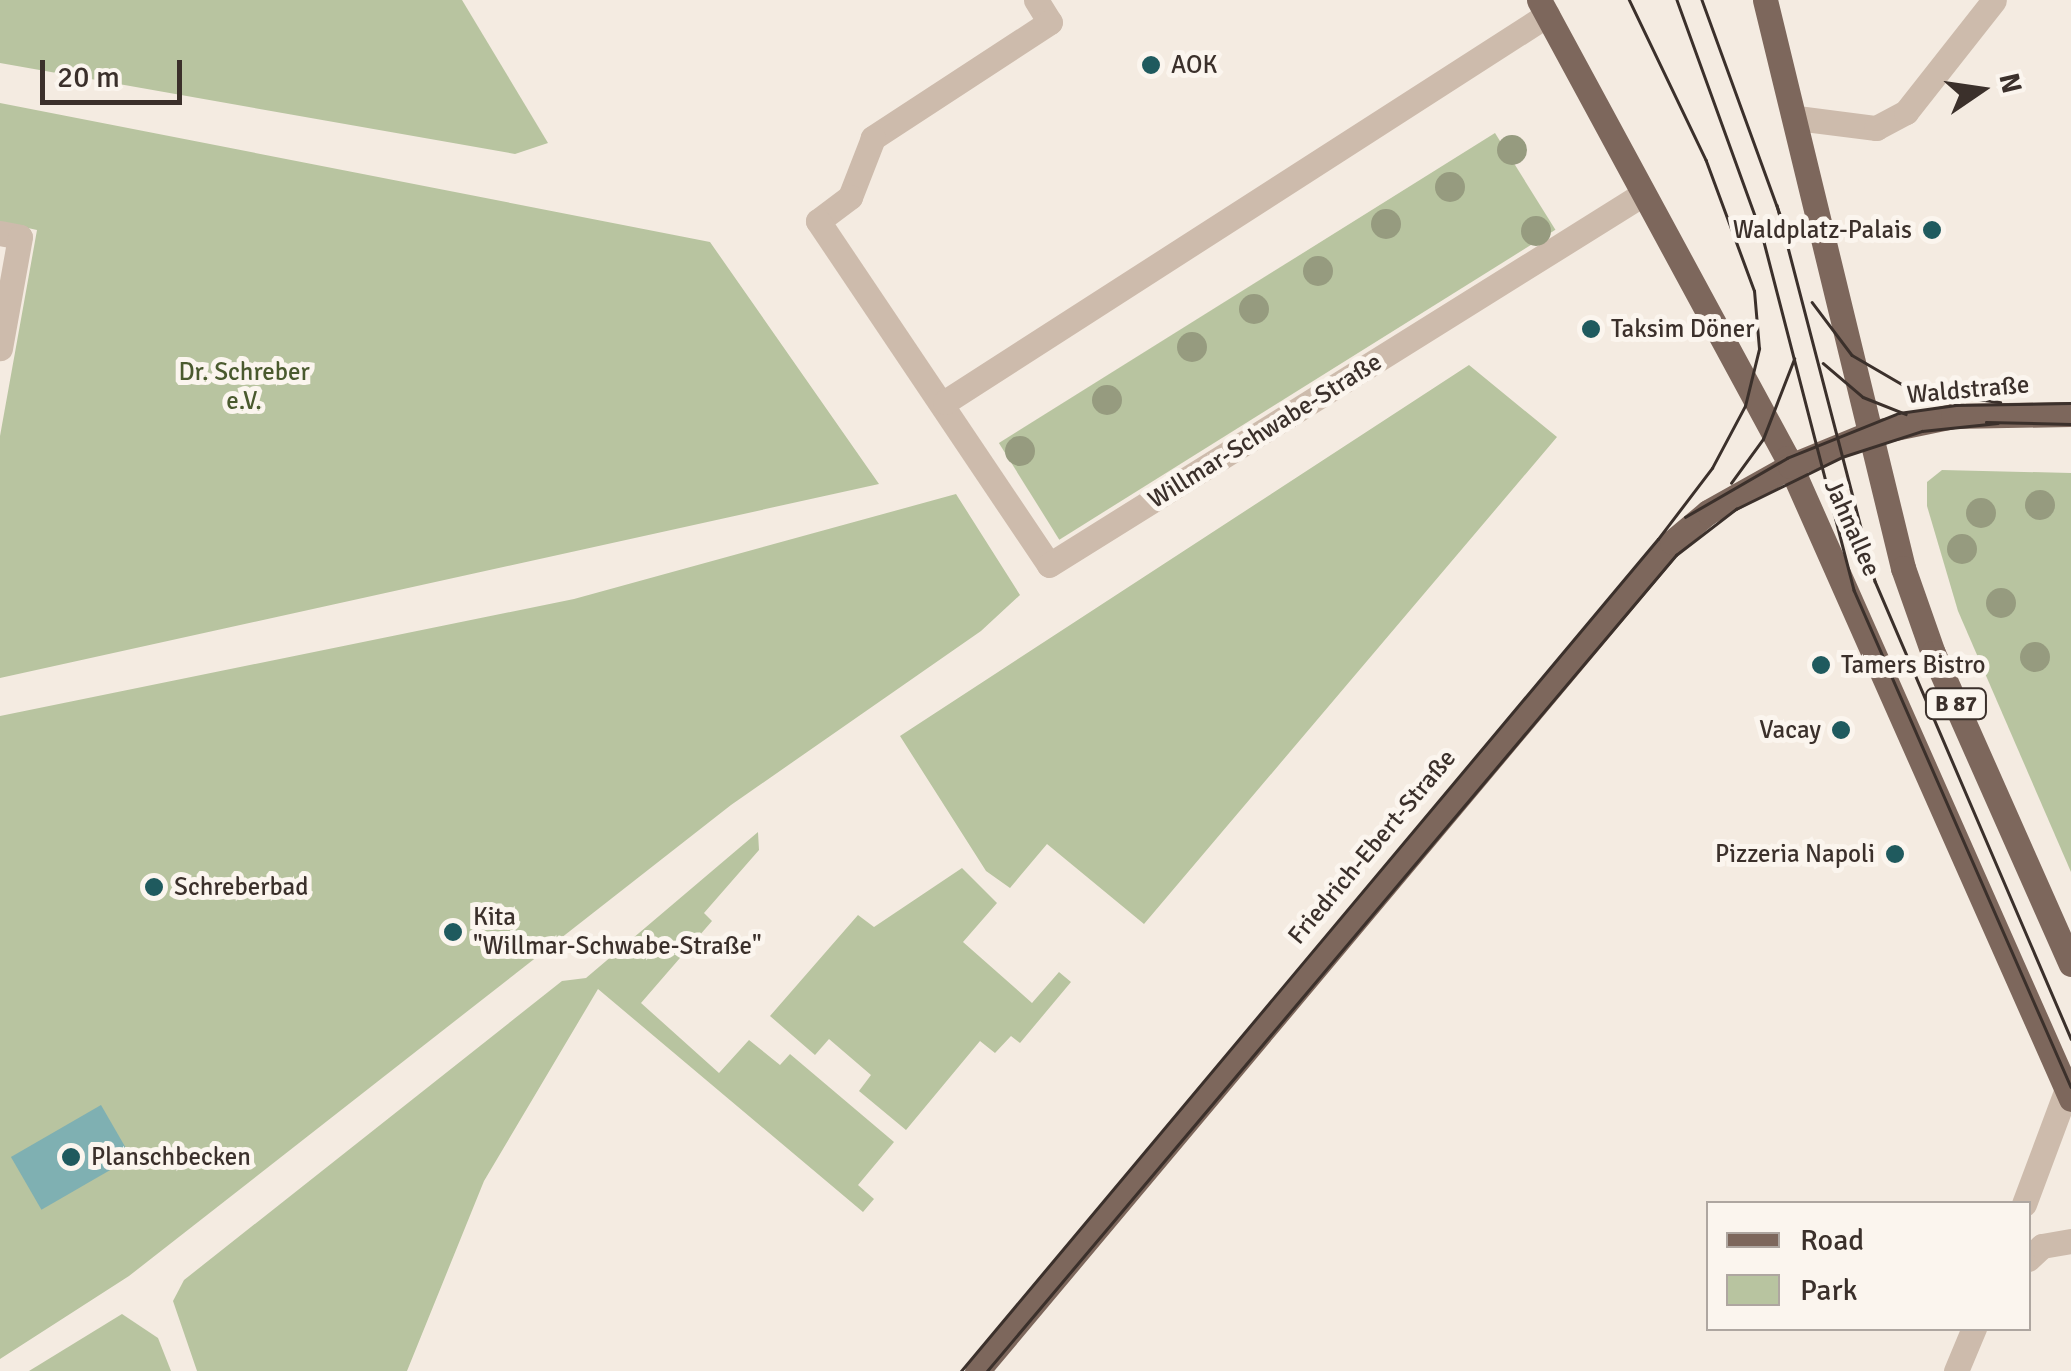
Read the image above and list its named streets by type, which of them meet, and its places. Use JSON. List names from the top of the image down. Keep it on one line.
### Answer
{"streets":{"main road":["Waldstraße","Jahnallee","B 87","Friedrich-Ebert-Straße"],"street":["Willmar-Schwabe-Straße"]},"crossings":[["Waldstraße","Jahnallee"],["Waldstraße","Friedrich-Ebert-Straße"],["Willmar-Schwabe-Straße","Jahnallee"],["Jahnallee","Friedrich-Ebert-Straße"]],"parks":["Dr. Schreber e.V."],"places":["AOK","Waldplatz-Palais","Taksim Döner","Tamers Bistro","Vacay","Pizzeria Napoli","Schreberbad","Kita \"Willmar-Schwabe-Straße\"","Planschbecken"],"legend":["Road","Park"],"scale_bar":"20 m","north":"right"}
